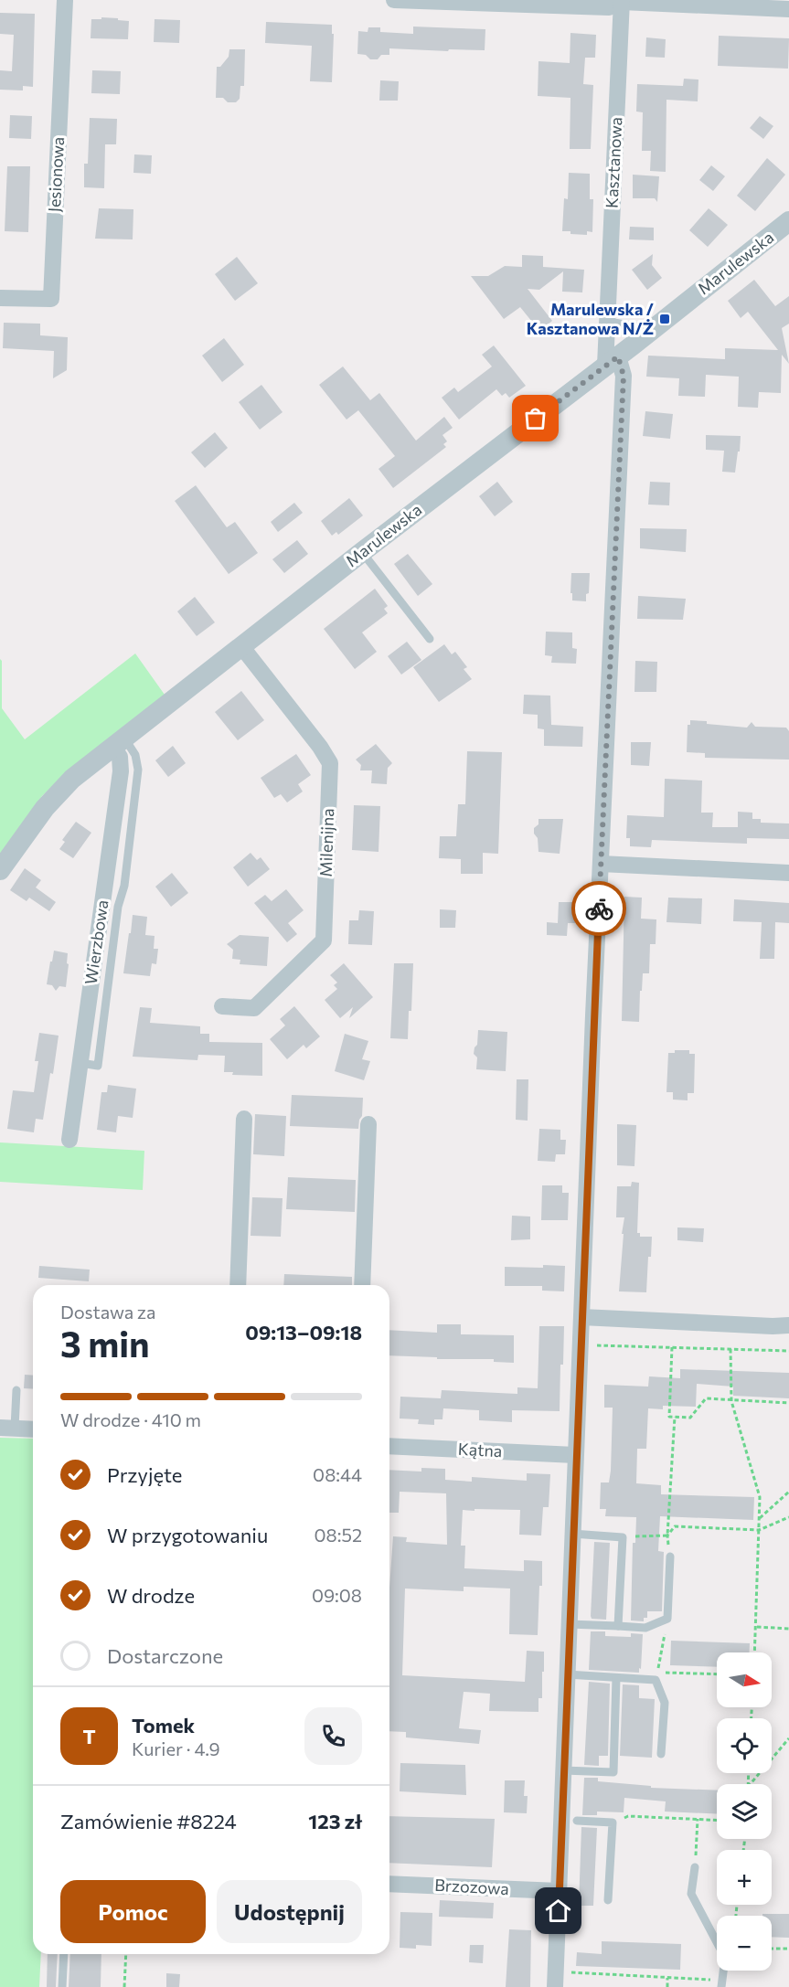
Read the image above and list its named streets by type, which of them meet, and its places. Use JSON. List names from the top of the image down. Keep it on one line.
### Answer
{"streets":{"street":["Kasztanowa","Jesionowa","Marulewska","Milenijna","Wierzbowa","Kątna","Brzozowa"]},"crossings":[["Kasztanowa","Marulewska"],["Kasztanowa","Kątna"],["Kasztanowa","Brzozowa"],["Marulewska","Milenijna"],["Marulewska","Wierzbowa"]],"places":{"transit":["Marulewska / Kasztanowa N/Ż"]},"north":"right","page":{"heading":["3 min","Dostawa za","09:13–09:18"],"panel":["Tomek","Kurier · 4.9","Zamówienie #8224","123 zł"],"bar":"W drodze · 410 m","list":[["Przyjęte","08:44"],["W przygotowaniu","08:52"],["W drodze","09:08"],"Dostarczone"],"map_buttons":["+","−"],"round":"T","buttons":["Pomoc","Udostępnij"]}}
